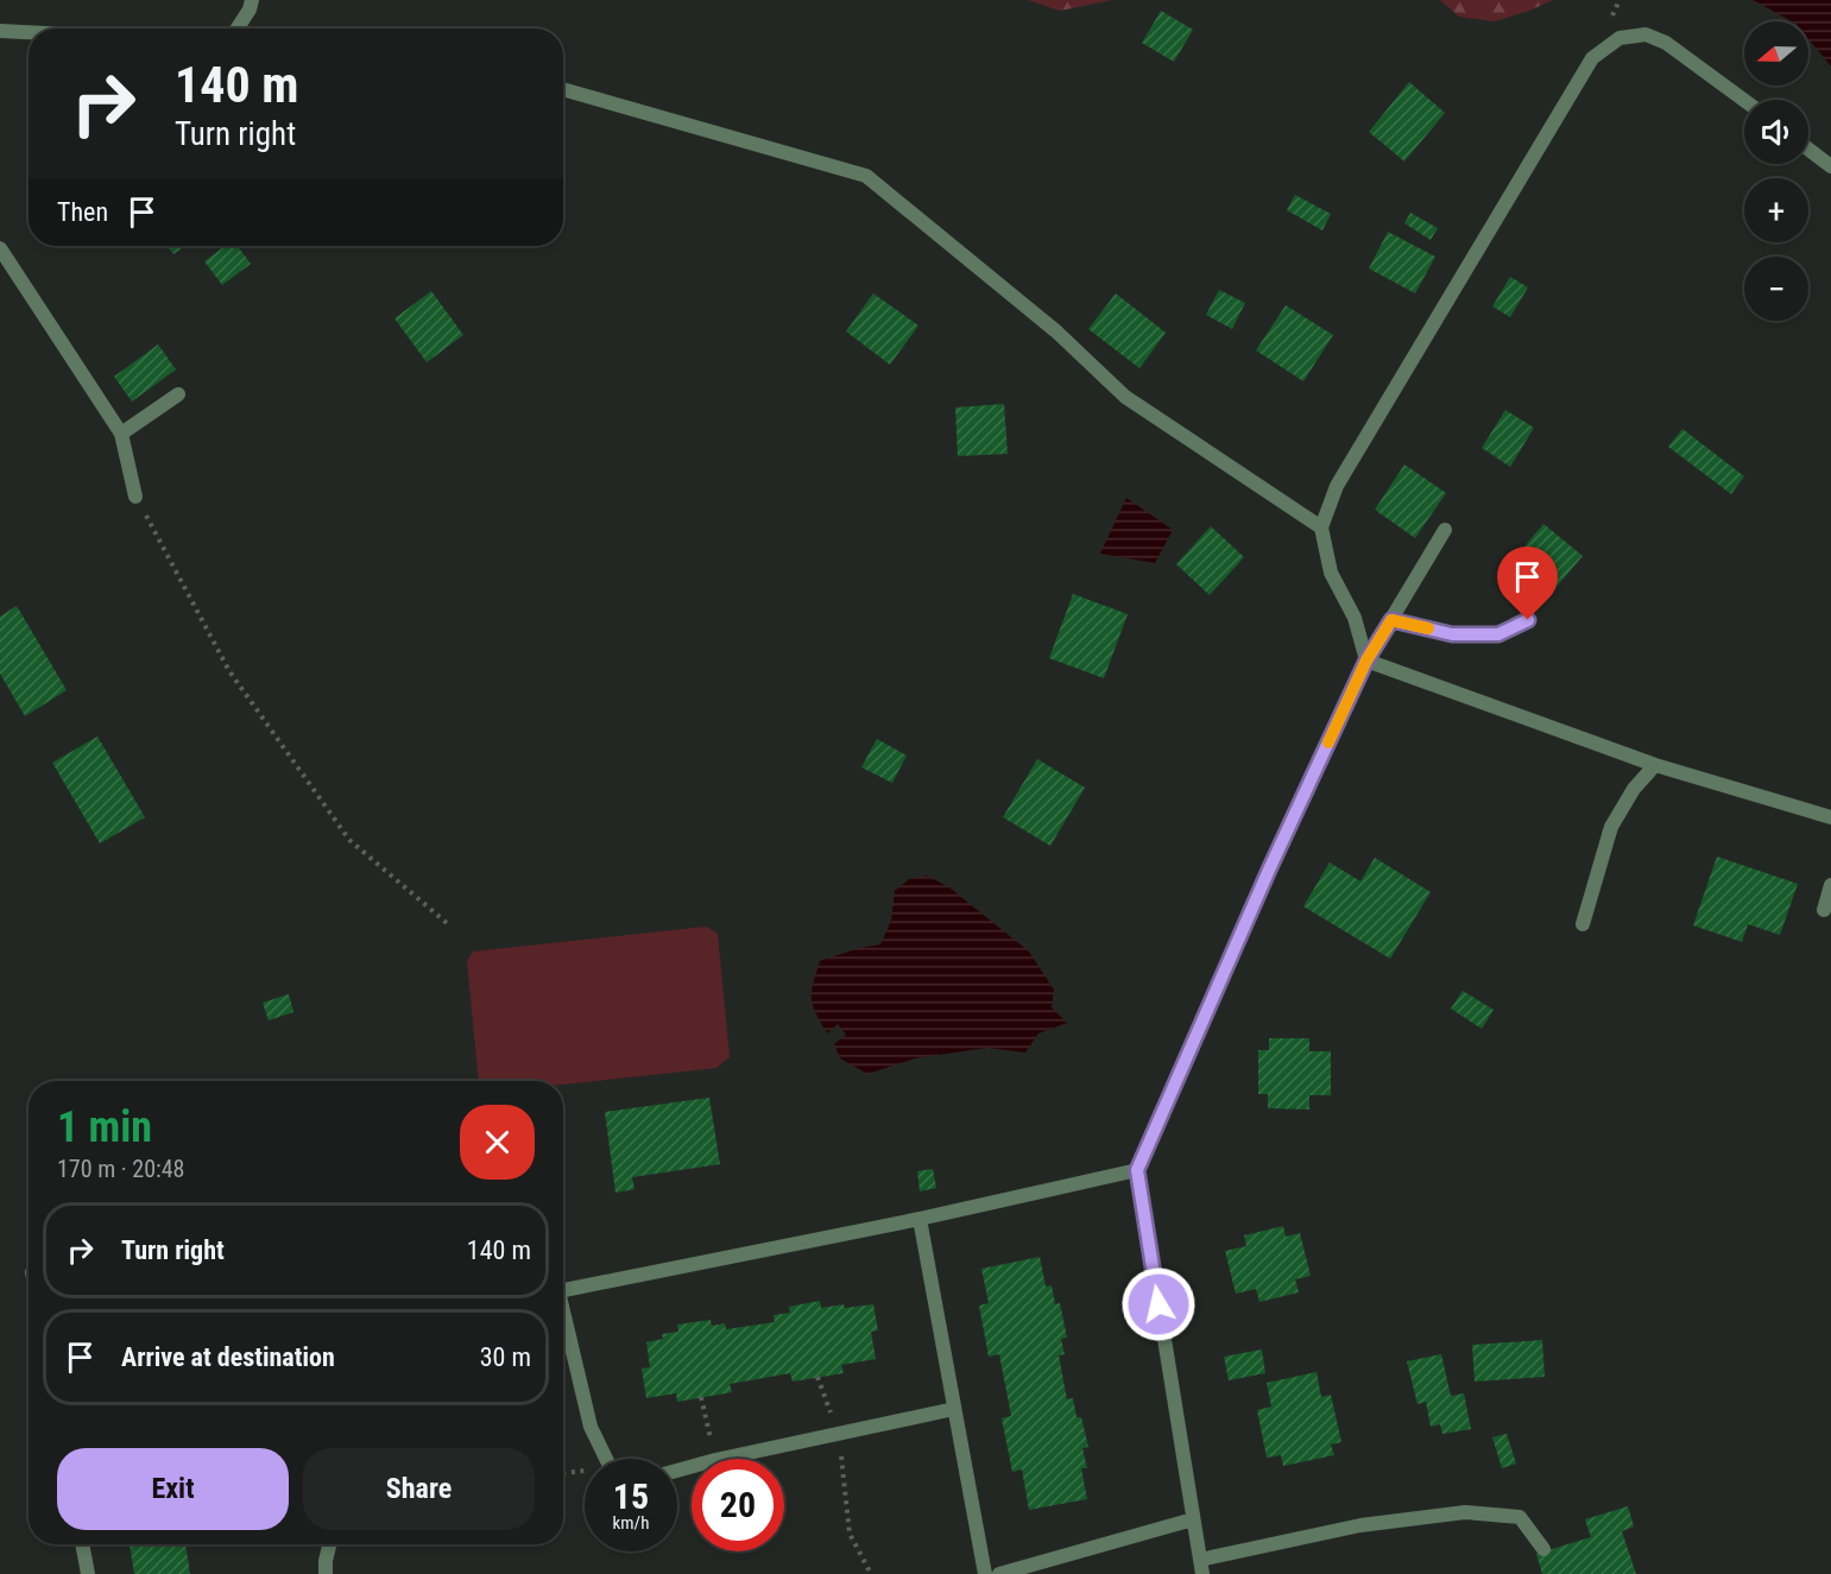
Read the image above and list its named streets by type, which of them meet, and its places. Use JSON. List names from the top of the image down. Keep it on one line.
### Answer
{"north":"left","page":{"map_buttons":["+","−"],"turn":["140 m","Turn right"],"then":"Then","heading":["1 min","170 m · 20:48"],"list":[{"name":"Turn right","value":"140 m"},{"name":"Arrive at destination","value":"30 m"}],"buttons":["Exit","Share"],"speed":"15 km/h","limit":"20"}}
